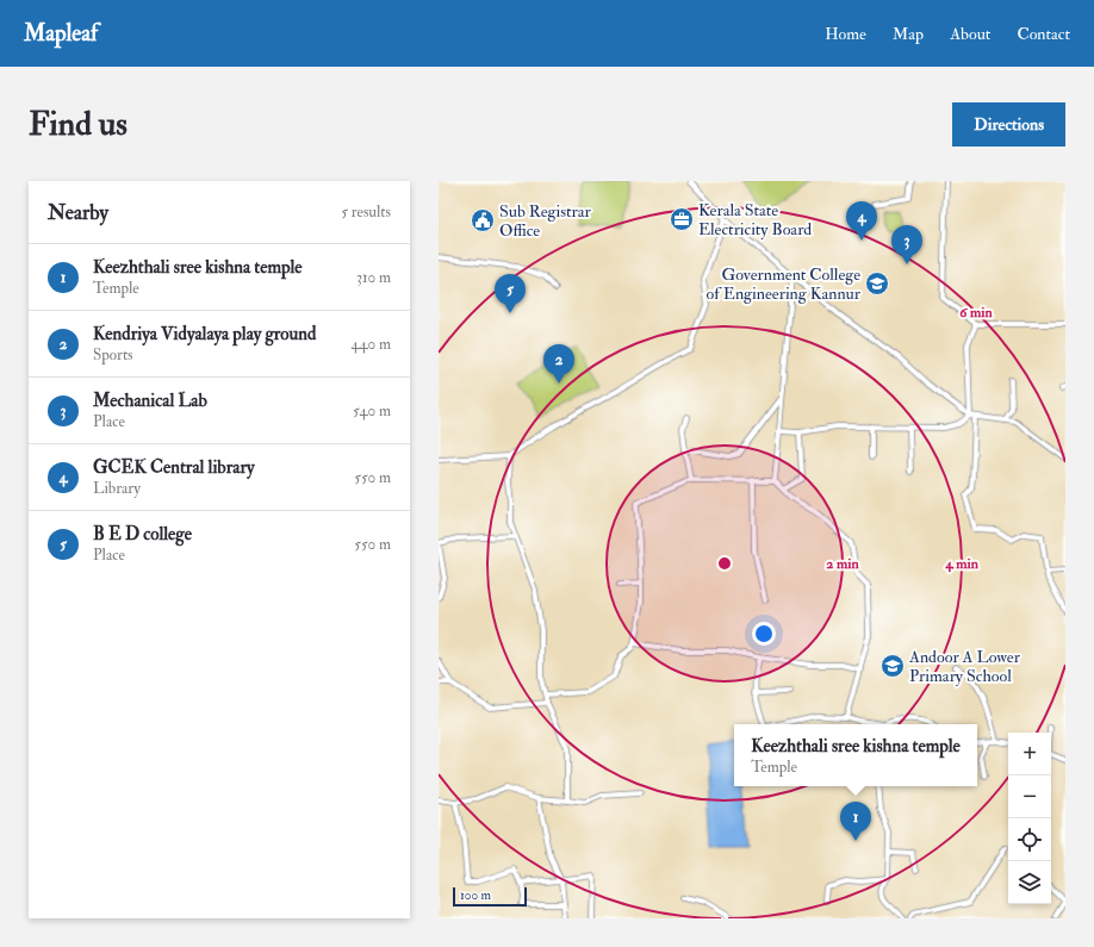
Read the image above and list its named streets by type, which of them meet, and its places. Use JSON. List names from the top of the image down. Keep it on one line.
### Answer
{"places":{"office":["Kerala State Electricity Board"],"public building":["Sub Registrar Office"],"school or university":["Government College of Engineering Kannur","Andoor A Lower Primary School"]},"scale_bar":"100 m","page":{"header":"Mapleaf","nav":["Home","Map","About","Contact"],"buttons":"Directions","title":"Find us","heading":["Nearby","5 results"],"pins":["4","3","5","2","1"],"list":[{"mark":"1","name":"Keezhthali sree kishna temple","note":"Temple","value":"310 m"},{"mark":"2","name":"Kendriya Vidyalaya play ground","note":"Sports","value":"440 m"},{"mark":"3","name":"Mechanical Lab","note":"Place","value":"540 m"},{"mark":"4","name":"GCEK Central library","note":"Library","value":"550 m"},{"mark":"5","name":"B E D college","note":"Place","value":"550 m"}],"popup":["Keezhthali sree kishna temple","Temple"],"map_buttons":["+","−"],"scale":"100 m"},"rings":["6 min","2 min","4 min"]}
